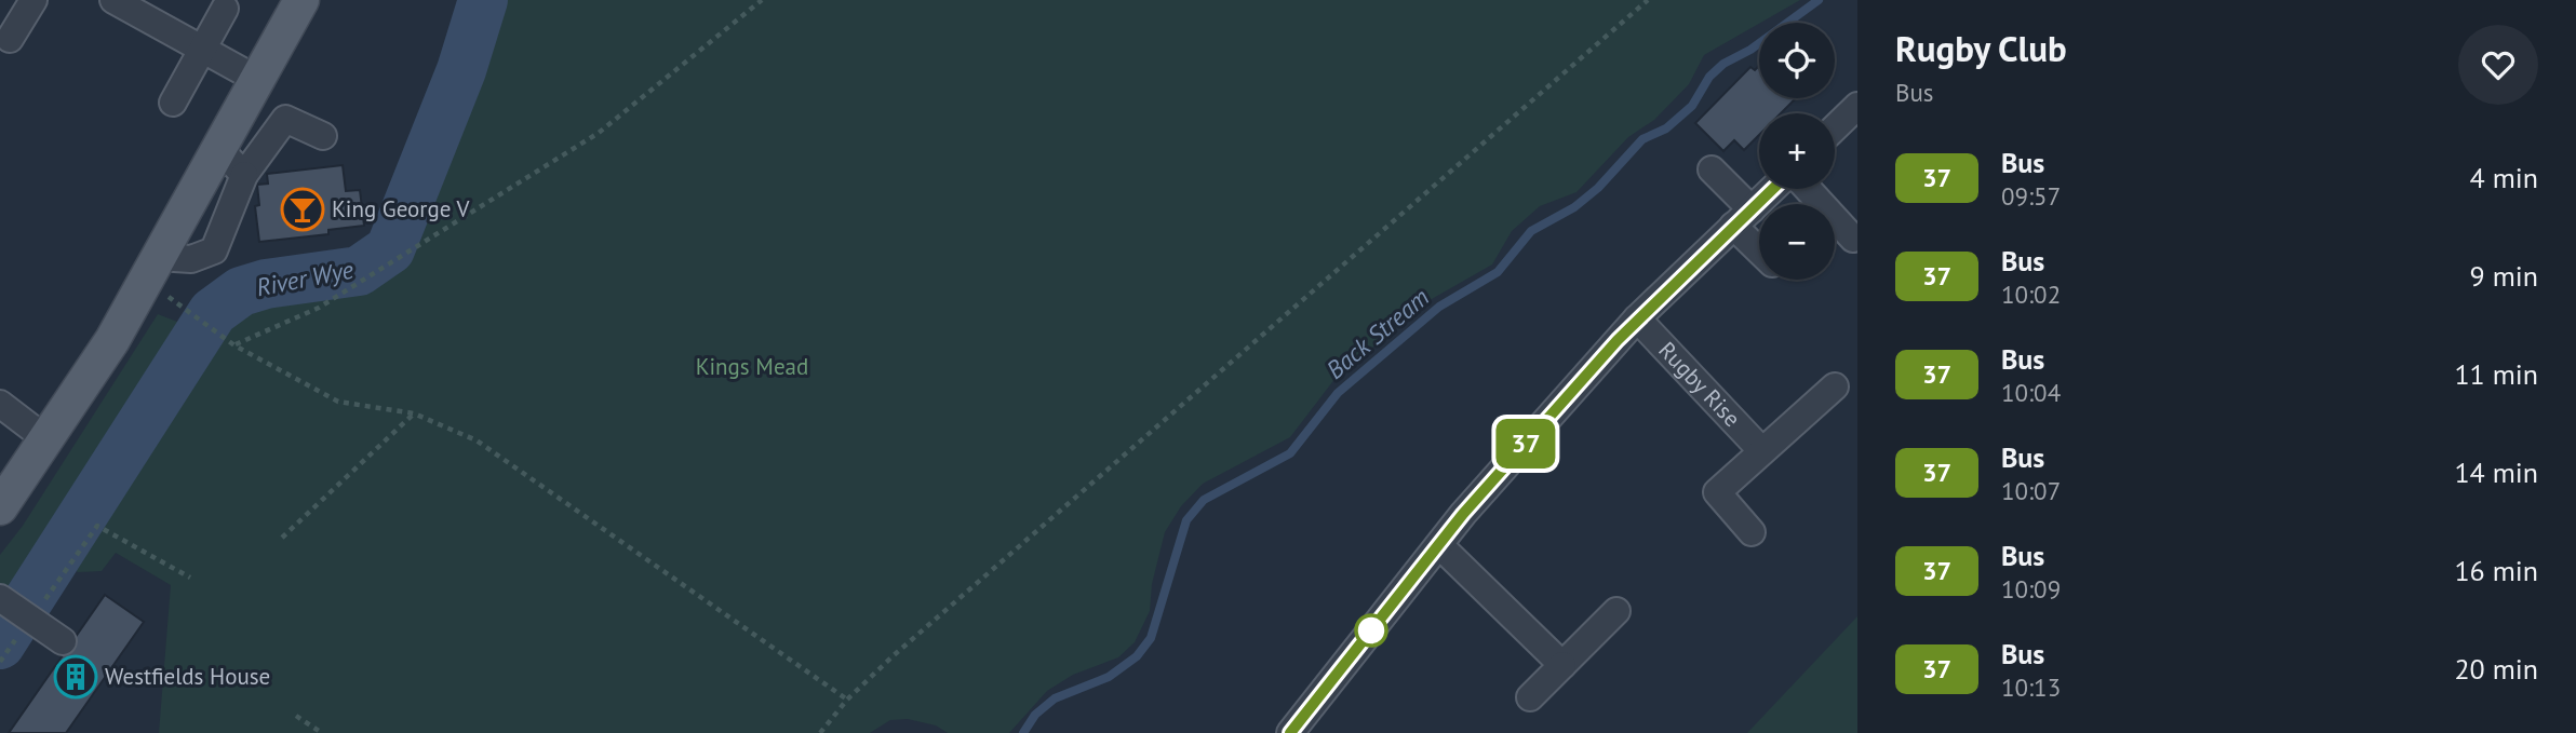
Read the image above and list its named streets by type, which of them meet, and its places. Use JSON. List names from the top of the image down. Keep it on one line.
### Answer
{"streets":{"street":["Rugby Rise"]},"water":["River Wye","Back Stream"],"parks":["Kings Mead"],"places":{"bar":["King George V"],"building":["Westfields House"]},"lines":["bus line 37"],"page":{"on_map":"37","heading":["Rugby Club","Bus"],"map_buttons":["+","−"],"list":[{"mark":"37","name":"Bus","note":"09:57","value":"4 min"},{"mark":"37","name":"Bus","note":"10:02","value":"9 min"},{"mark":"37","name":"Bus","note":"10:04","value":"11 min"},{"mark":"37","name":"Bus","note":"10:07","value":"14 min"},{"mark":"37","name":"Bus","note":"10:09","value":"16 min"},{"mark":"37","name":"Bus","note":"10:13","value":"20 min"}]}}
